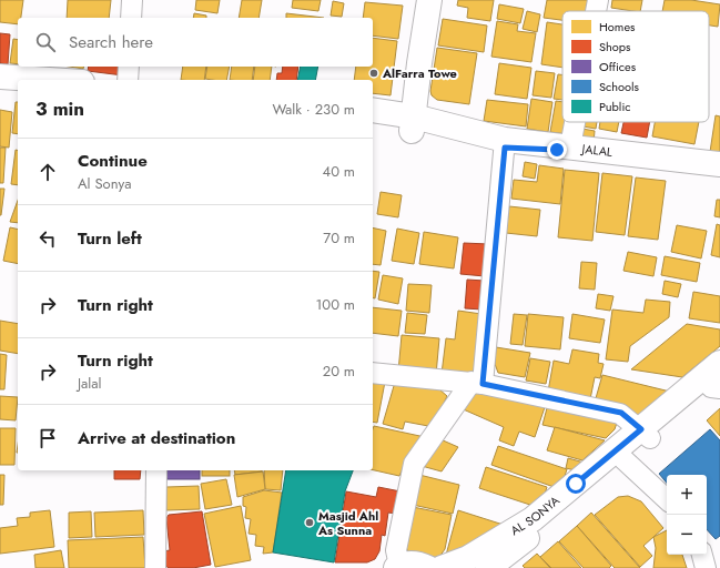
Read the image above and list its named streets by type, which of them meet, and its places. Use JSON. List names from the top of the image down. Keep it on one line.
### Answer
{"streets":{"main road":["JALAL","AL SONYA"]},"places":["AlFarra Towe","Masjid Ahl As Sunna"],"legend":["Homes","Shops","Offices","Schools","Public"],"page":{"search":"Search here","heading":["3 min","Walk · 230 m"],"list":[["Continue","Al Sonya","40 m"],["Turn left","70 m"],["Turn right","100 m"],["Turn right","Jalal","20 m"],"Arrive at destination"],"map_buttons":["+","−"]}}
